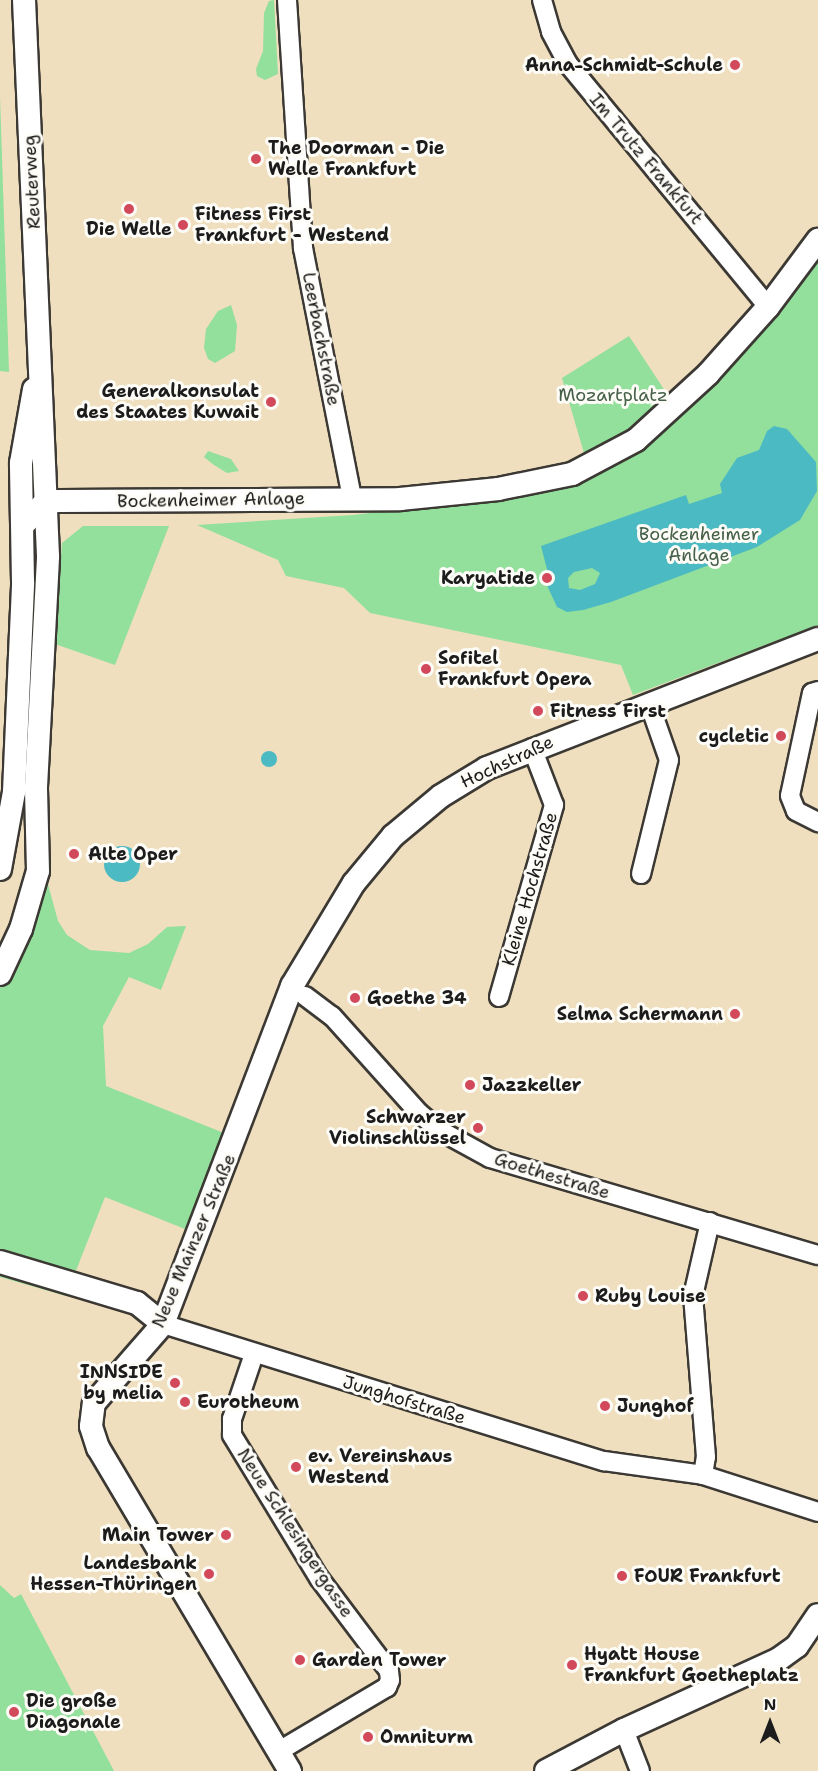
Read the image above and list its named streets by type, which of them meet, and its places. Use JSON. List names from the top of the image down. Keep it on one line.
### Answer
{"streets":{"main road":["Reuterweg","Bockenheimer Anlage","Hochstraße","Neue Mainzer Straße","Junghofstraße"],"street":["Im Trutz Frankfurt","Leerbachstraße","Kleine Hochstraße","Goethestraße","Neue Schlesingergasse"]},"crossings":[["Im Trutz Frankfurt","Bockenheimer Anlage"],["Reuterweg","Bockenheimer Anlage"],["Leerbachstraße","Bockenheimer Anlage"],["Hochstraße","Kleine Hochstraße"],["Hochstraße","Neue Mainzer Straße"],["Neue Mainzer Straße","Junghofstraße"],["Neue Mainzer Straße","Neue Schlesingergasse"],["Junghofstraße","Neue Schlesingergasse"]],"parks":["Mozartplatz","Bockenheimer Anlage"],"places":["Anna-Schmidt-Schule","The Doorman - Die Welle Frankfurt","Die Welle","Fitness First Frankfurt - Westend","Generalkonsulat des Staates Kuwait","Karyatide","Sofitel Frankfurt Opera","Fitness First","cycletic","Alte Oper","Goethe 34","Selma Schermann","Jazzkeller","Schwarzer Violinschlüssel","Ruby Louise","INNSIDE by melia","Eurotheum","Junghof","ev. Vereinshaus Westend","Main Tower","Landesbank Hessen-Thüringen","FOUR Frankfurt","Garden Tower","Hyatt House Frankfurt Goetheplatz","Die große Diagonale","Omniturm"],"north":"top"}
